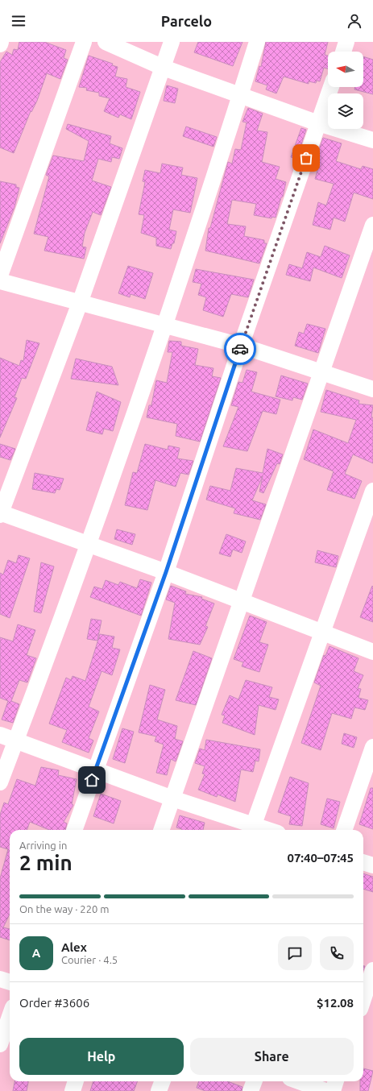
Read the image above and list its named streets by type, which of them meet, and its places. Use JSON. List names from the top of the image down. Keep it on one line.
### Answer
{"north":"left","page":{"header":"Parcelo","heading":["2 min","Arriving in","07:40–07:45"],"panel":["Alex","Courier · 4.5","Order #3606","$12.08"],"bar":"On the way · 220 m","round":"A","buttons":["Help","Share"]}}
